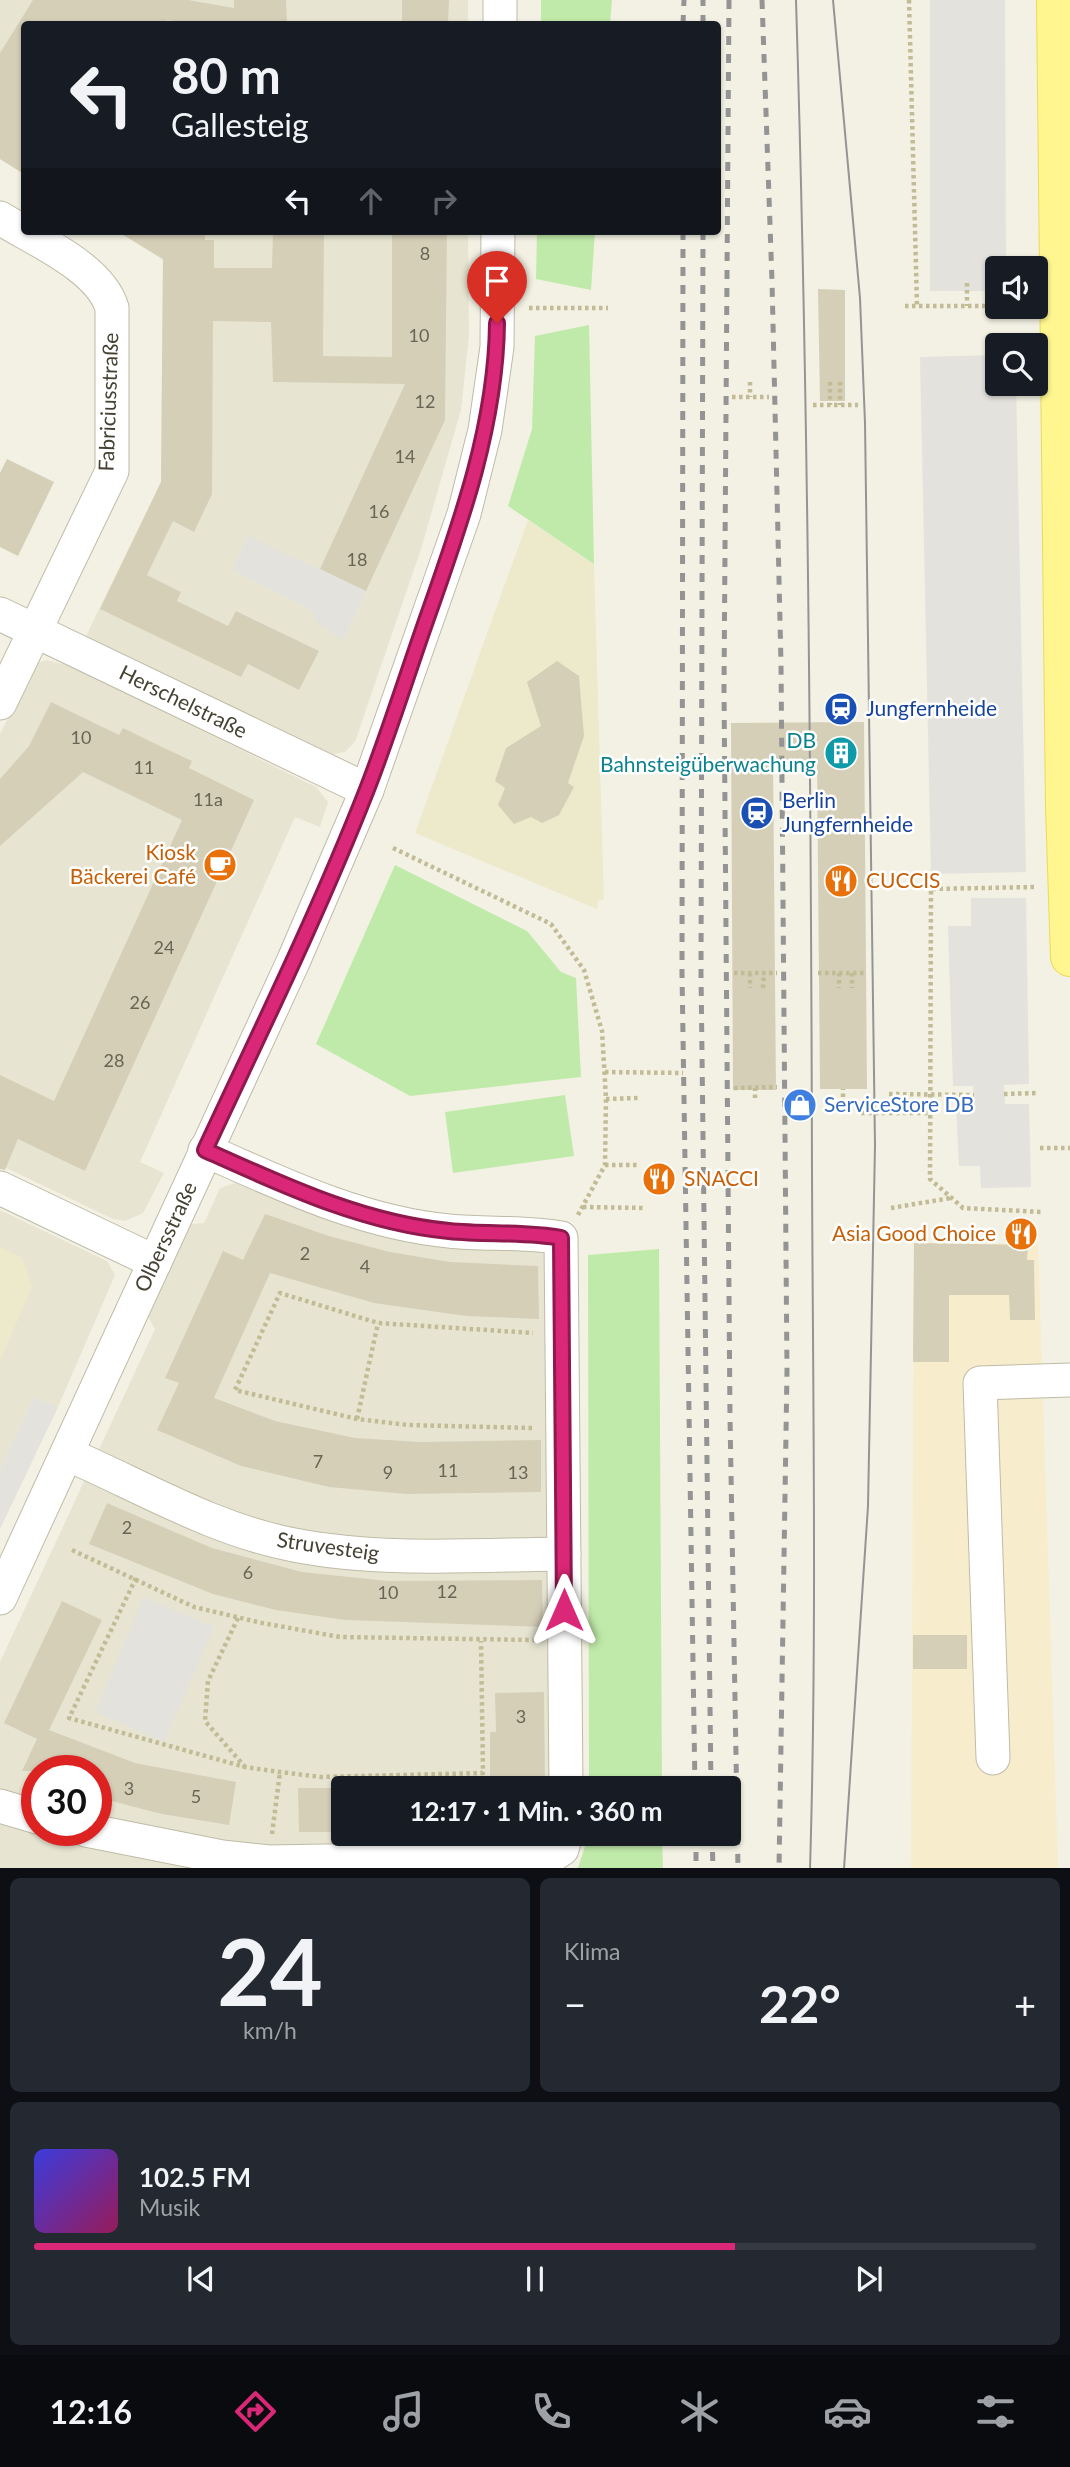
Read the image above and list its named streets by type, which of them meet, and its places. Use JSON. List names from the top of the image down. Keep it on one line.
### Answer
{"streets":{"street":["Fabriciusstraße","Herschelstraße","Olbersstraße","Struvesteig"]},"crossings":[["Fabriciusstraße","Herschelstraße"],["Herschelstraße","Olbersstraße"],["Olbersstraße","Struvesteig"]],"places":{"station":["Jungfernheide","Berlin Jungfernheide"],"building":["DB Bahnsteigüberwachung"],"cafe":["Kiosk Bäckerei Café"],"restaurant":["CUCCIS","SNACCI","Asia Good Choice"],"shop":["ServiceStore DB"]},"house_numbers":["8","10","12","14","16","18","10","11","11a","24","26","28","2","4","7","11","9","13","2","6","12","10","3","3","5"],"page":{"turn":["80 m","Gallesteig"],"limit":"30","trip":"12:17 · 1 Min. · 360 m","tile":[["24","km/h"],"Klima"],"heat":["−","22°","+"],"song":["102.5 FM","Musik"],"tabs":"12:16"}}
